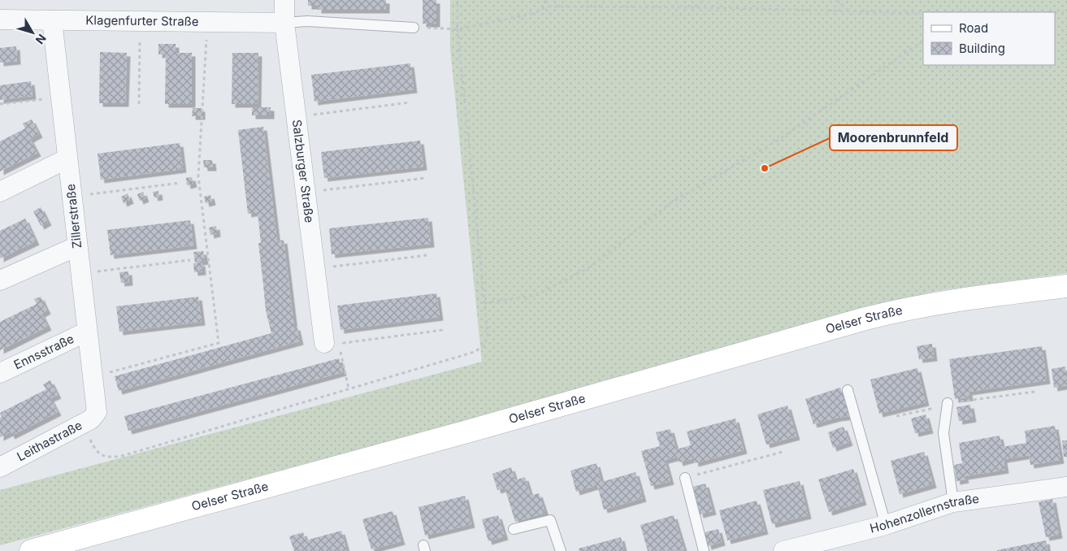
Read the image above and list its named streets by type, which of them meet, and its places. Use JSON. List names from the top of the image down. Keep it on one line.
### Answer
{"streets":{"main road":["Oelser Straße"],"street":["Klagenfurter Straße","Salzburger Straße","Zillerstraße","Ennsstraße","Leithastraße","Hohenzollernstraße"]},"crossings":[["Klagenfurter Straße","Salzburger Straße"],["Klagenfurter Straße","Zillerstraße"],["Zillerstraße","Ennsstraße"],["Zillerstraße","Leithastraße"]],"places":["Moorenbrunnfeld"],"legend":["Road","Building"],"north":"bottom right"}
